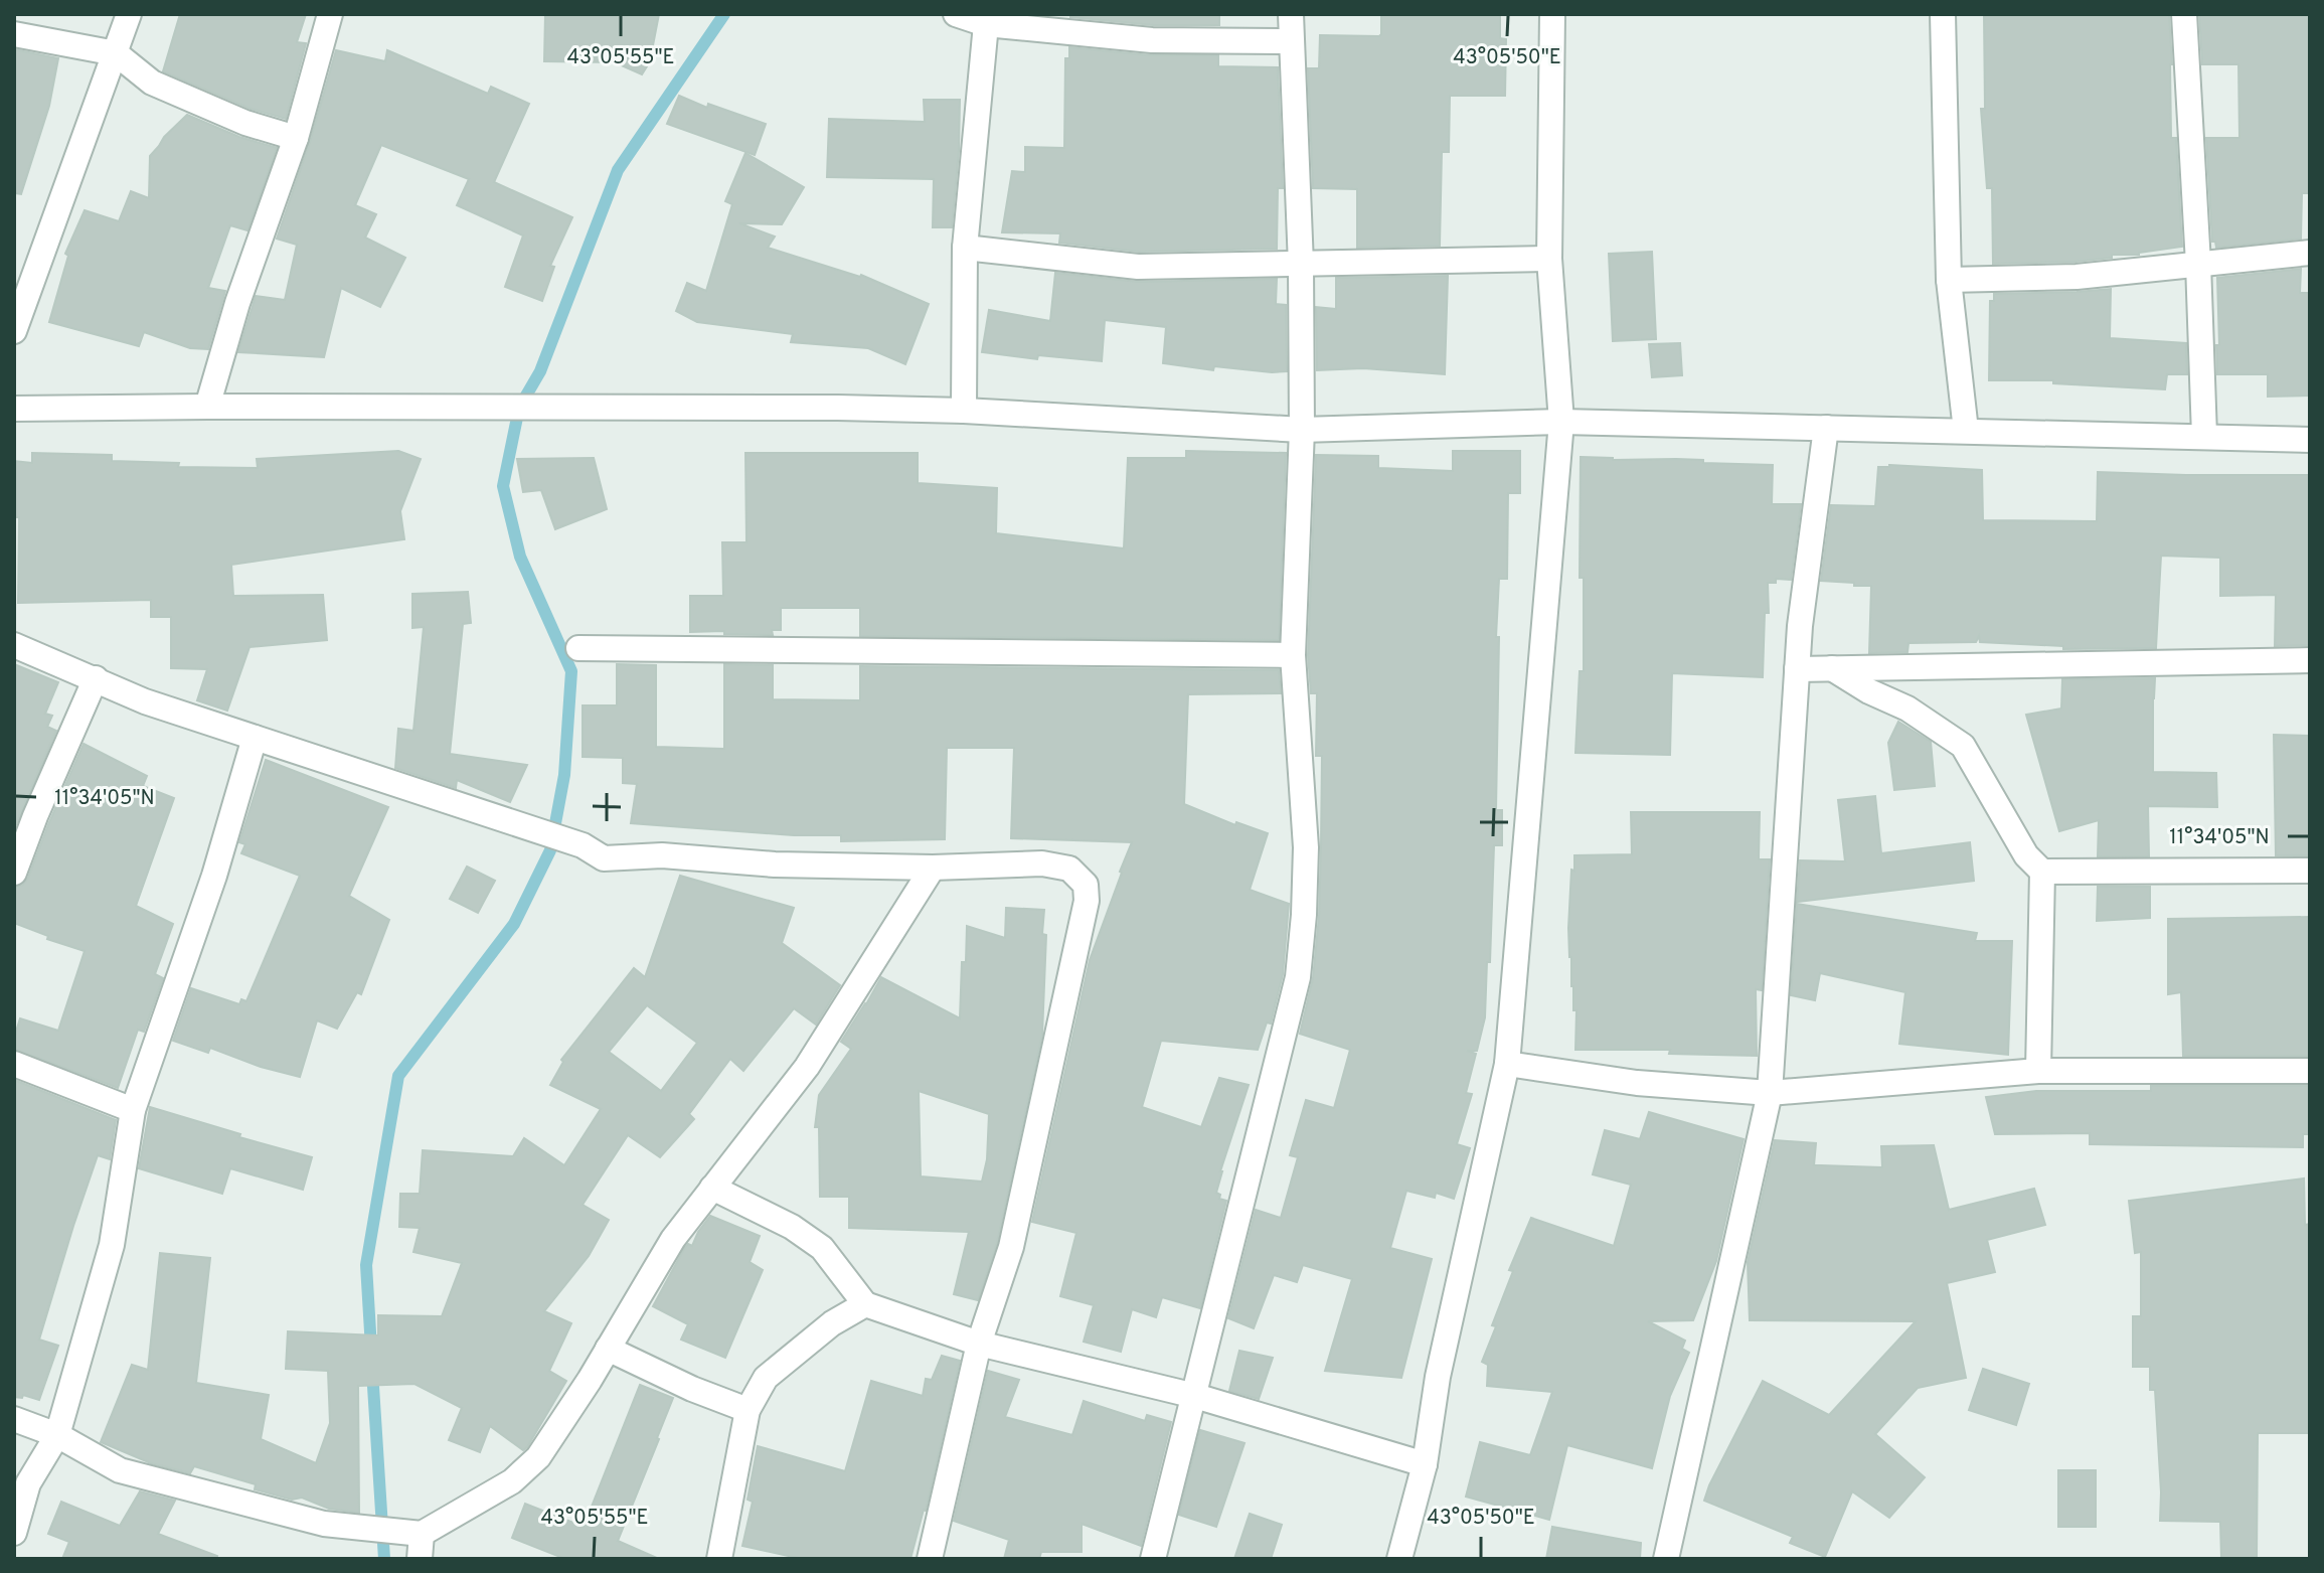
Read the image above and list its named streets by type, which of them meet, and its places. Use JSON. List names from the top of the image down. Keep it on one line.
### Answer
{"coordinates":["43°05'55\"E","43°05'50\"E","11°34'05\"N"]}
